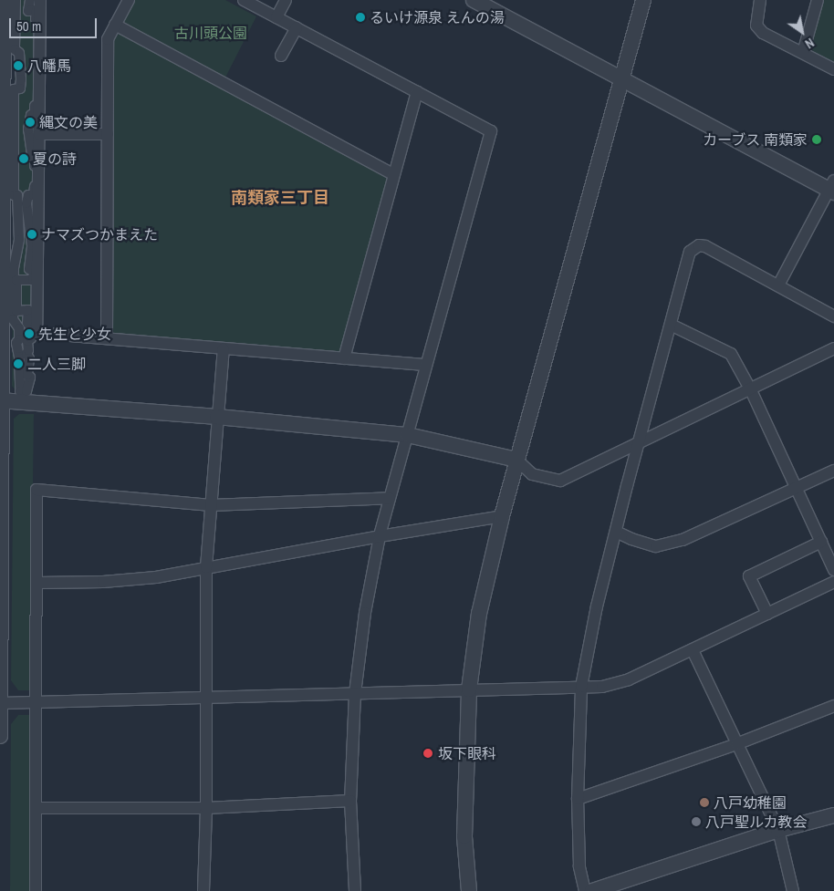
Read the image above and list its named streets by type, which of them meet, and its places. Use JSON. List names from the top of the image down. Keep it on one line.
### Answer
{"districts":["南類家三丁目"],"parks":["古川頭公園"],"places":["るいけ源泉 えんの湯","八幡馬","縄文の美","カーブス 南類家","夏の詩","ナマズつかまえた","先生と少女","二人三脚","坂下眼科","八戸幼稚園","八戸聖ルカ教会"],"scale_bar":"50 m","north":"bottom right"}
